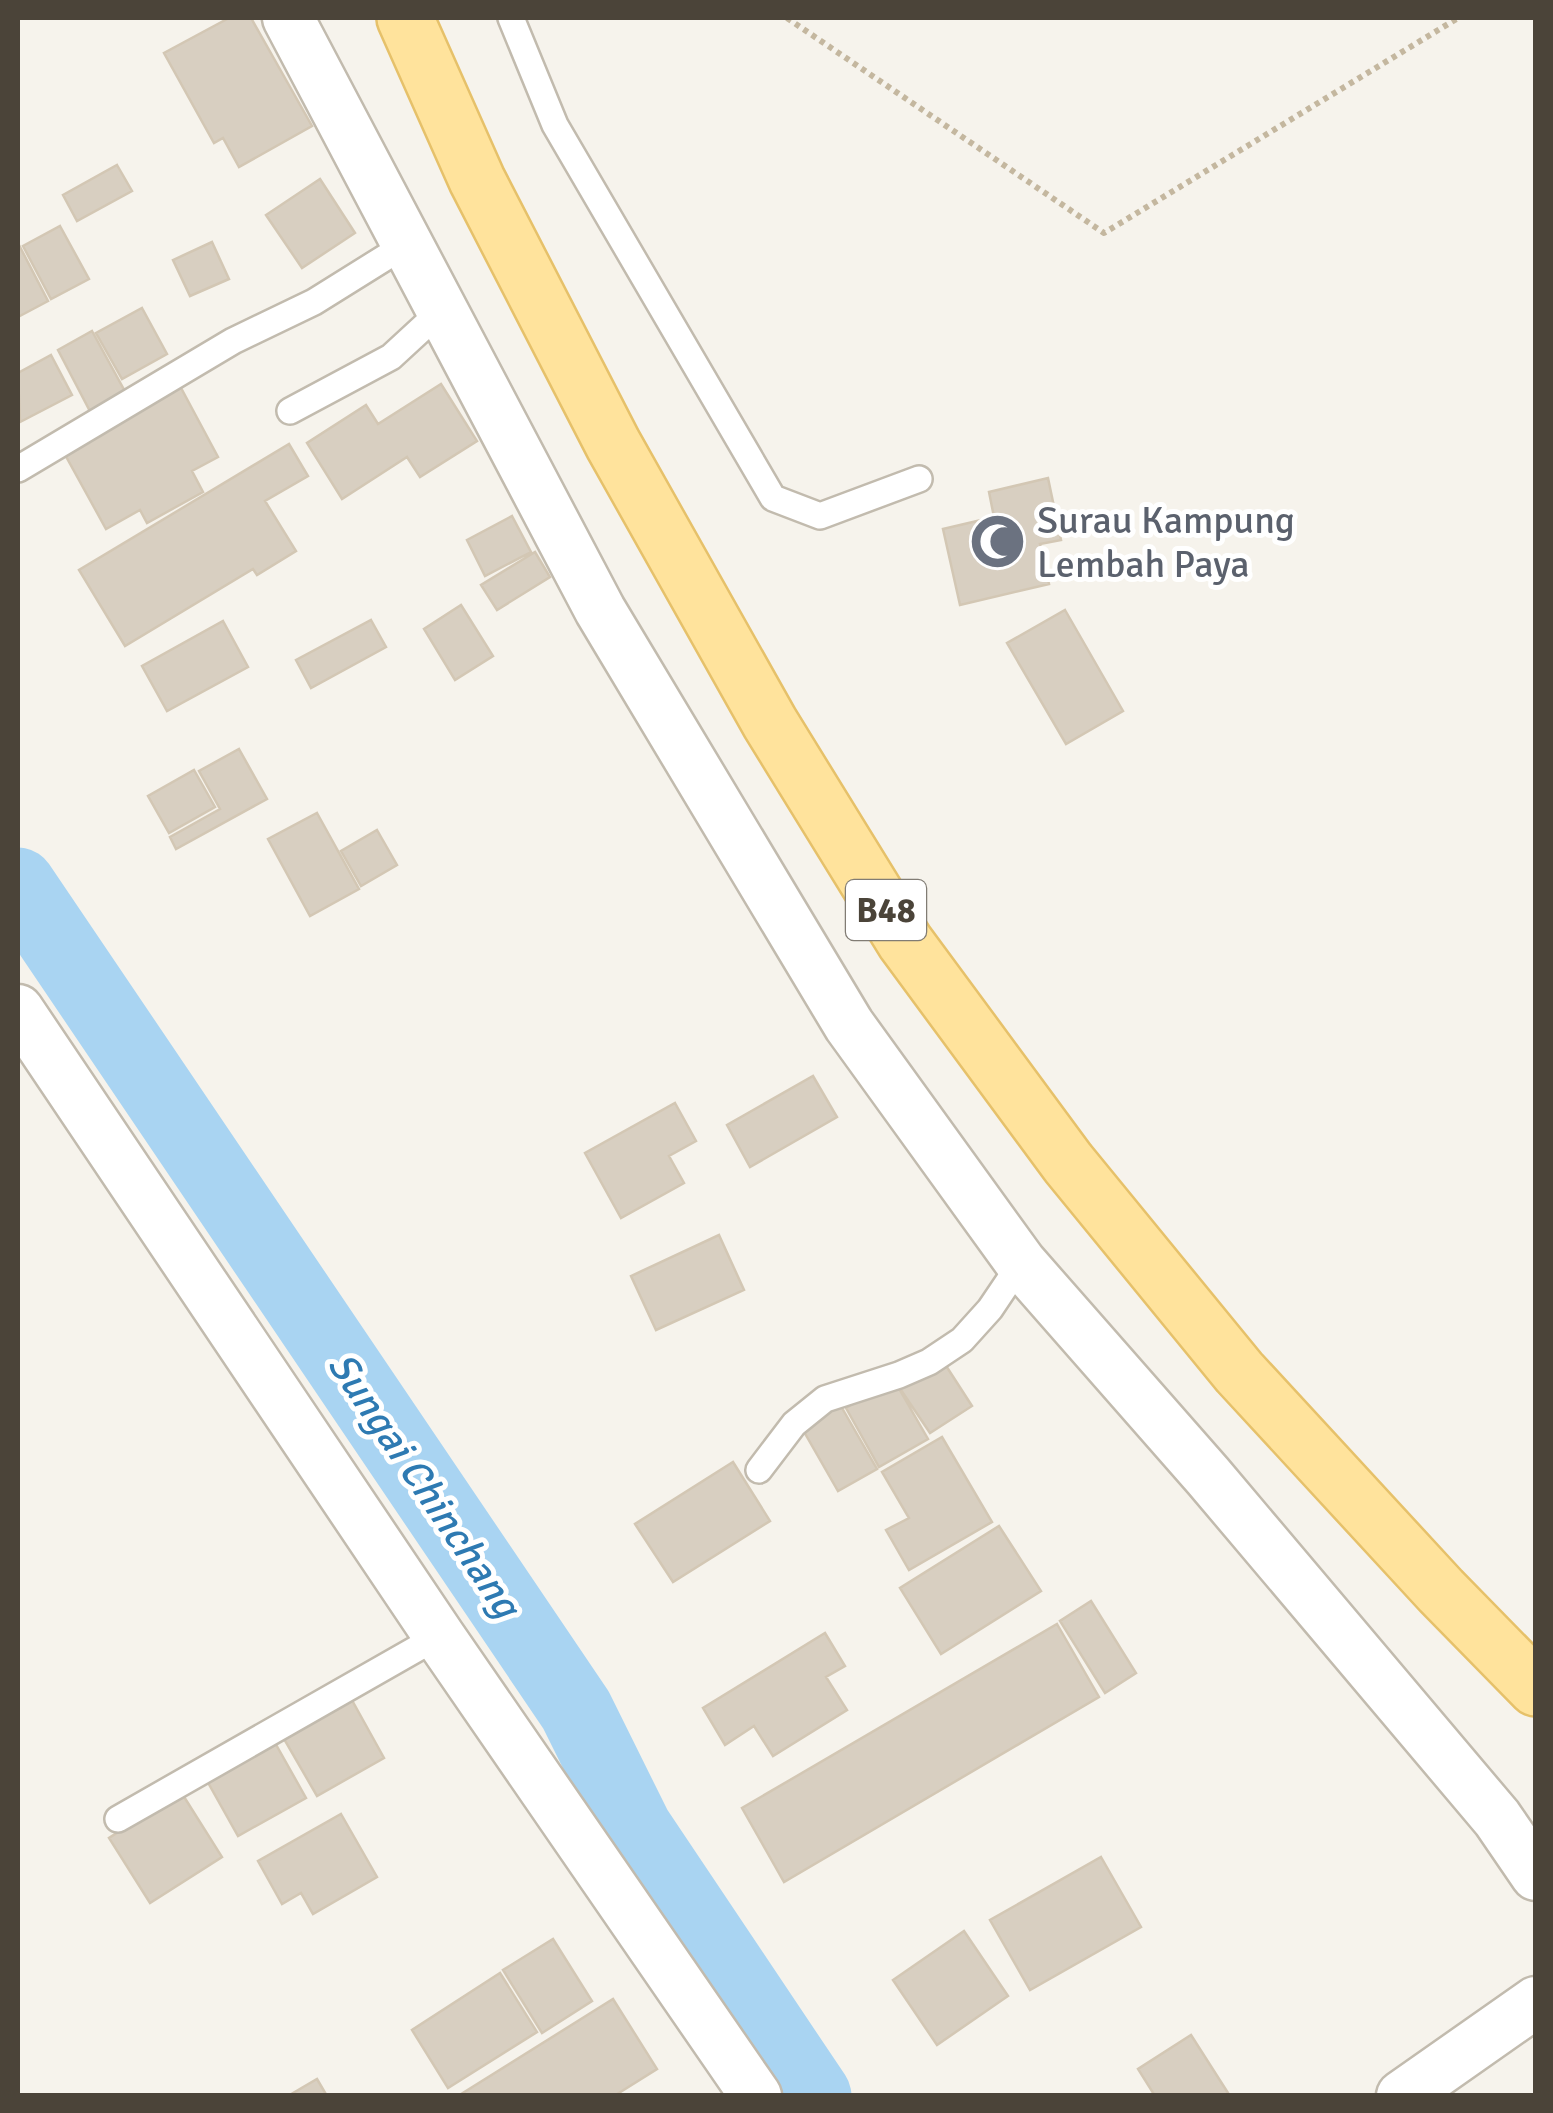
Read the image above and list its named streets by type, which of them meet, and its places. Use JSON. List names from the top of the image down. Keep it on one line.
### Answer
{"streets":{"main road":["B48"]},"water":["Sungai Chinchang"],"places":{"mosque":["Surau Kampung Lembah Paya"]}}
